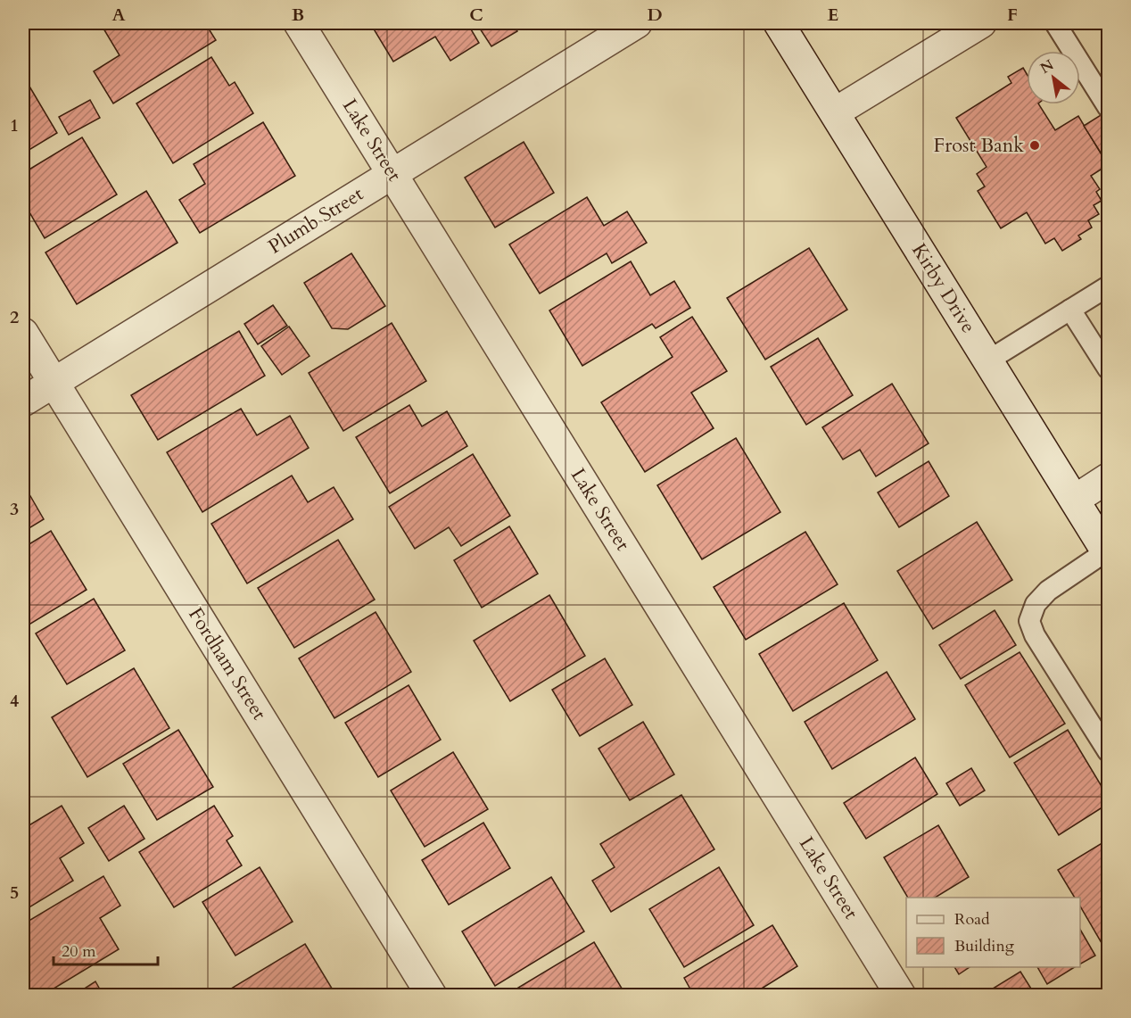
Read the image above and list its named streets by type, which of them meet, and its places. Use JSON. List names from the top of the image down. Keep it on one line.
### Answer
{"streets":{"street":["Lake Street","Plumb Street","Kirby Drive","Fordham Street"]},"crossings":[["Lake Street","Plumb Street"],["Plumb Street","Fordham Street"]],"places":["Frost Bank"],"legend":["Road","Building"],"scale_bar":"20 m","north":"top left","grid":{"columns":["A","B","C","D","E","F"],"rows":["1","2","3","4","5"]}}
